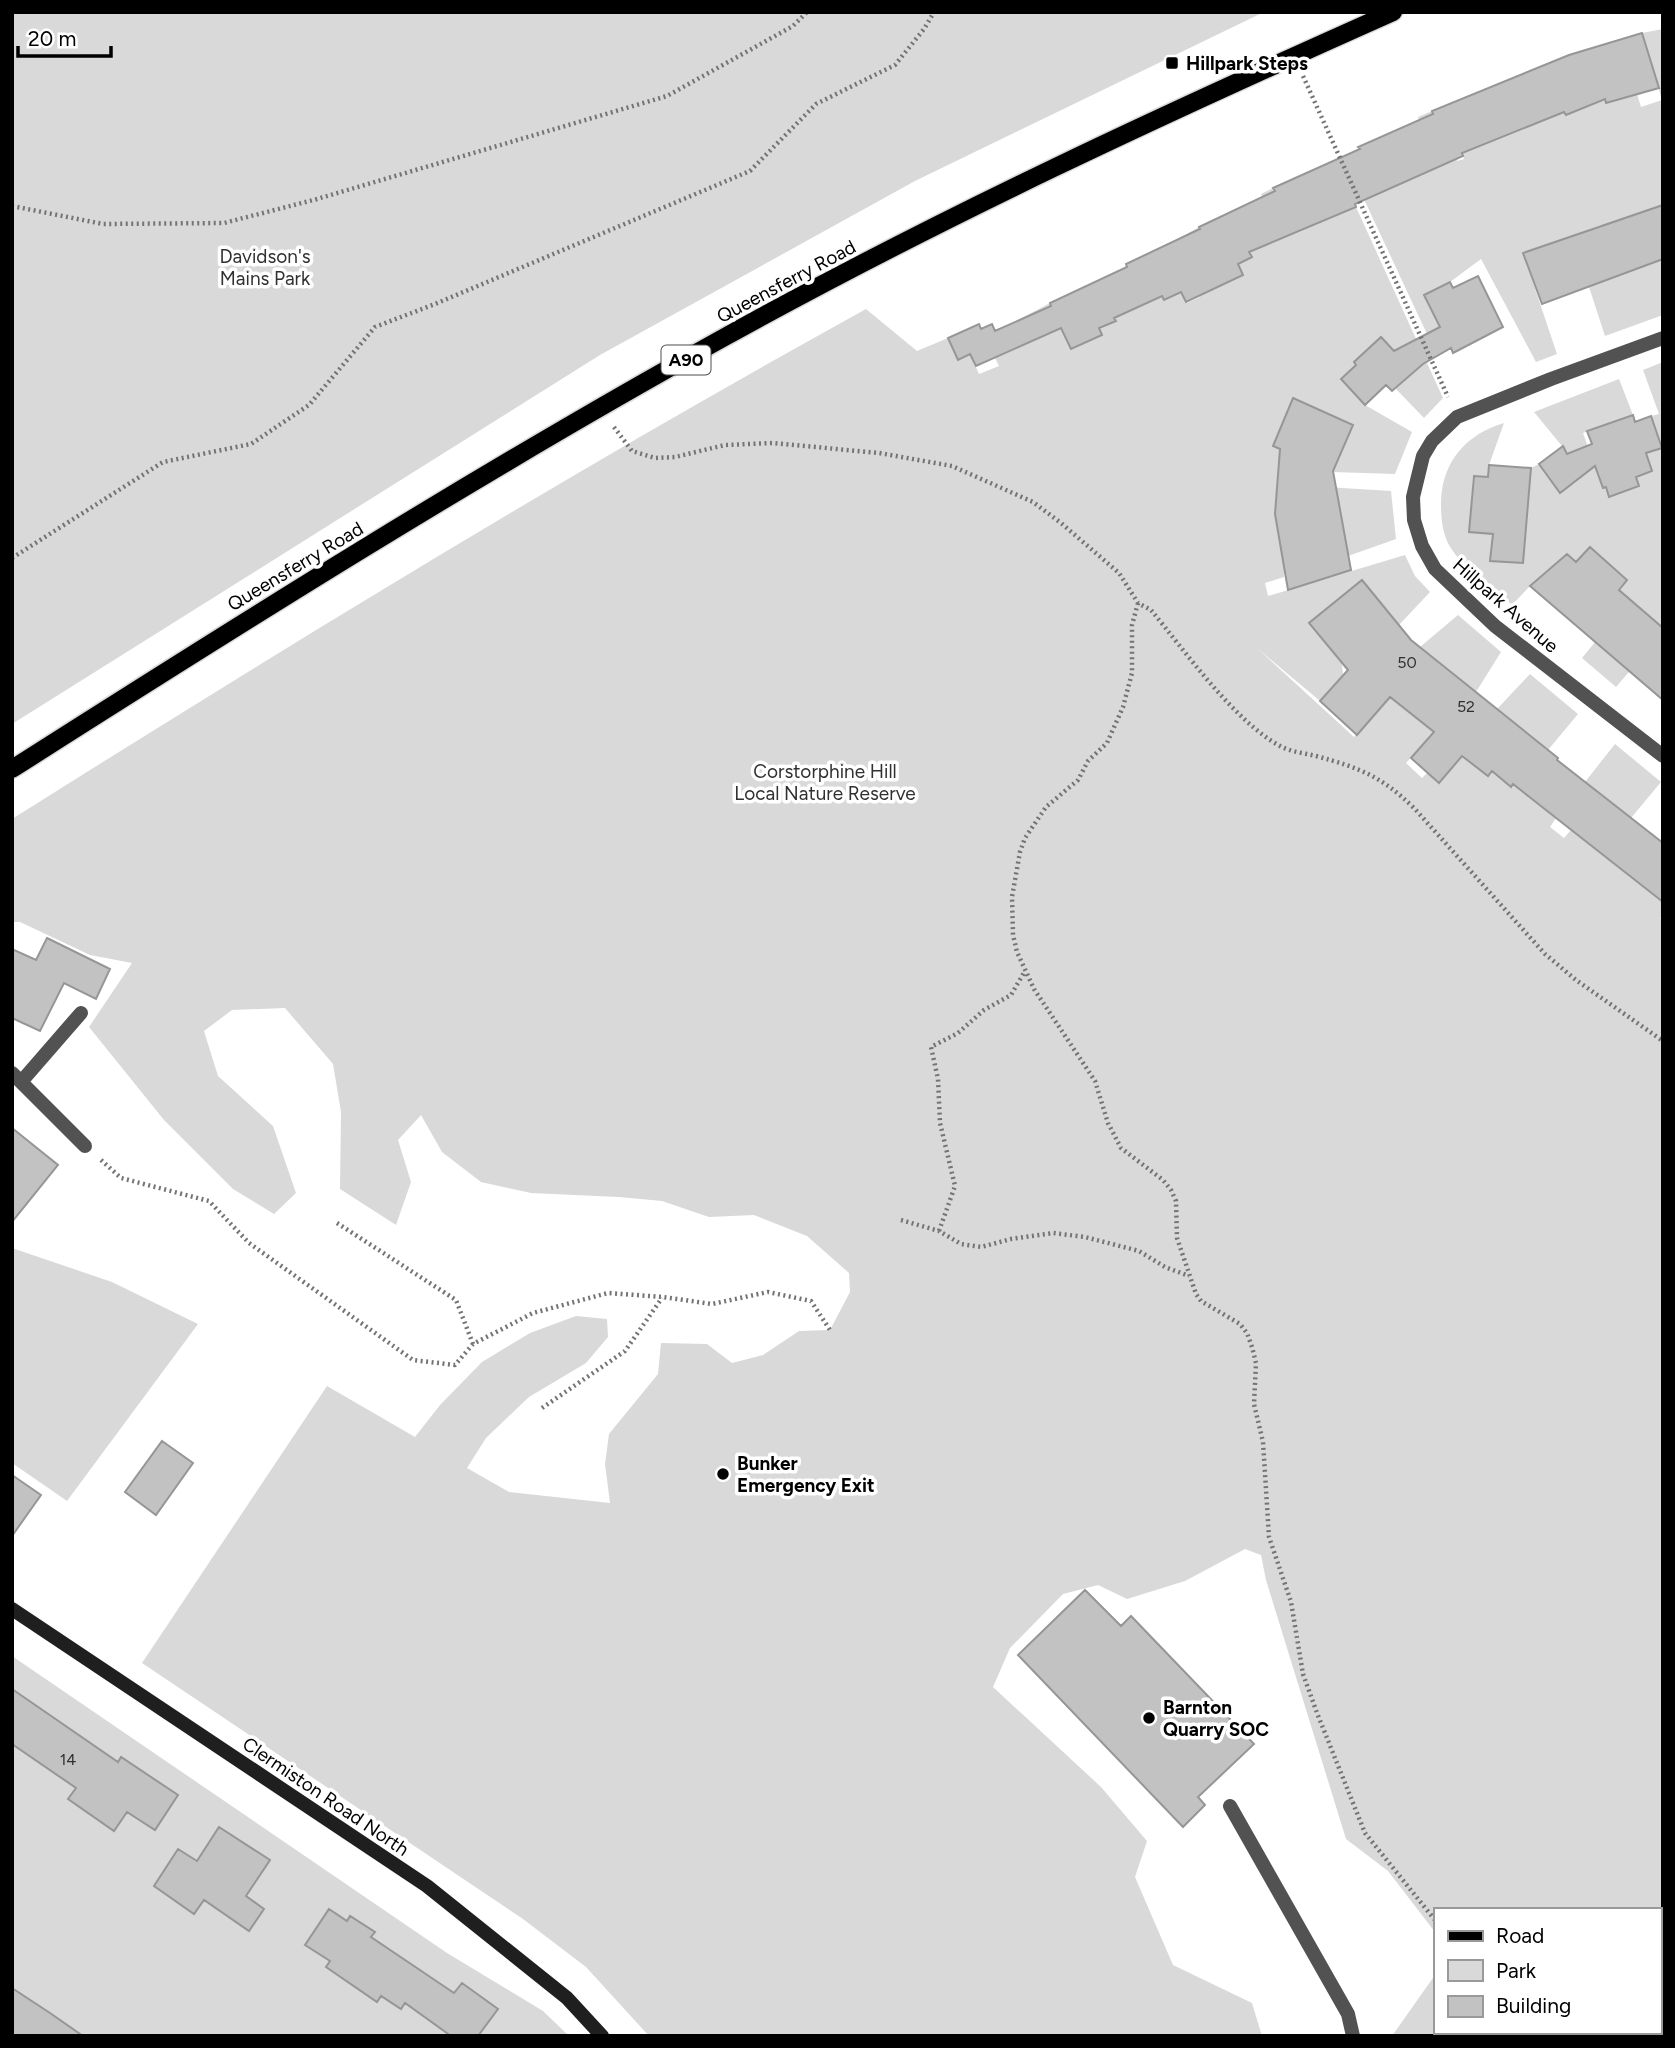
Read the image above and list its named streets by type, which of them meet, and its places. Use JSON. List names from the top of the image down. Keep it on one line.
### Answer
{"streets":{"main road":["Queensferry Road","A90"],"street":["Hillpark Avenue","Clermiston Road North"]},"parks":["Davidson's Mains Park","Corstorphine Hill Local Nature Reserve"],"places":{"transit":["Hillpark Steps"],"other":["Bunker Emergency Exit","Barnton Quarry SOC"]},"house_numbers":["50","52","14"],"legend":["Road","Park","Building"],"scale_bar":"20 m"}
